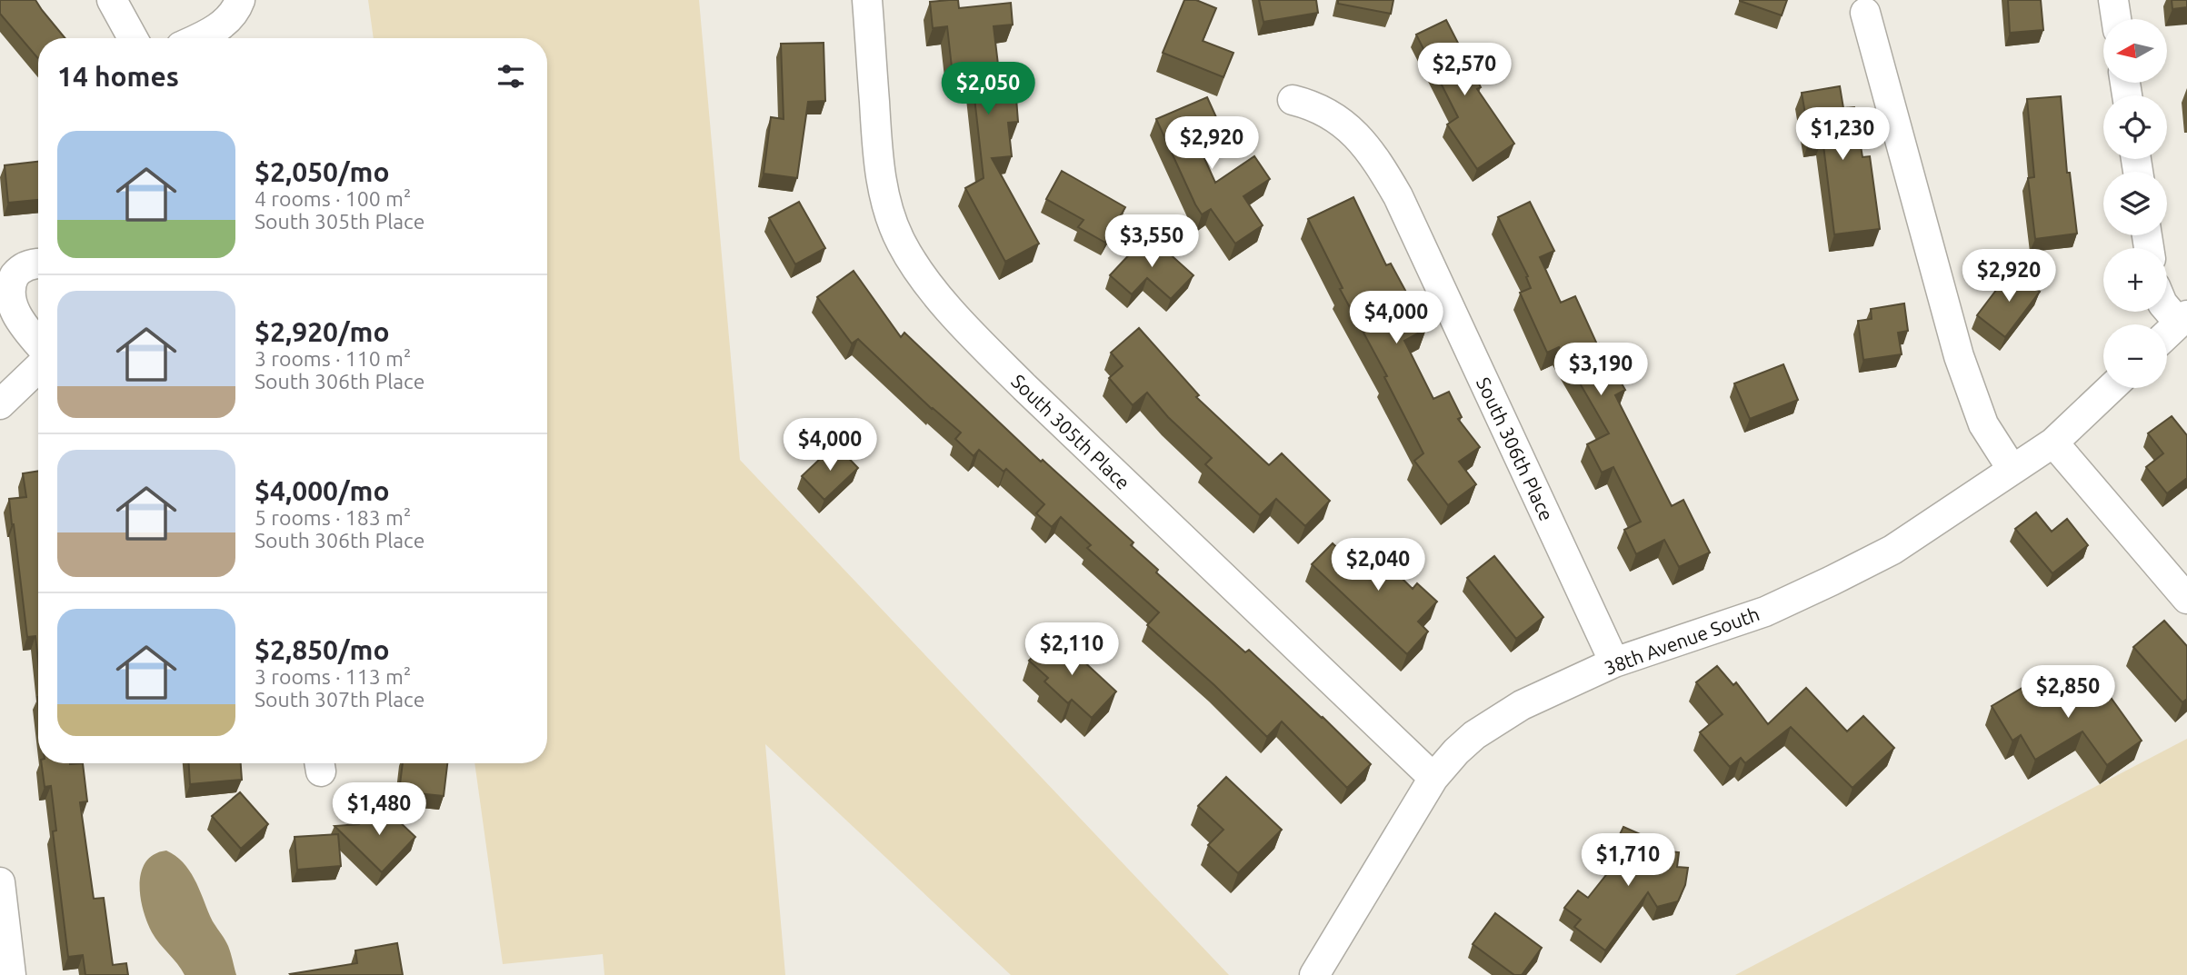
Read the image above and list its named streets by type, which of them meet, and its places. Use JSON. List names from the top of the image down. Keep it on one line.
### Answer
{"streets":{"street":["South 305th Place","South 306th Place","38th Avenue South"]},"crossings":[["South 305th Place","38th Avenue South"],["South 306th Place","38th Avenue South"]],"north":"left","page":{"map_buttons":["+","−"],"heading":"14 homes","price":["$2,570","$2,050","$1,230","$2,920","$3,550","$2,920","$4,000","$3,190","$4,000","$2,040","$2,110","$2,850","$1,480","$1,710"],"list":[{"name":"$2,050/mo","note":"4 rooms · 100 m² · South 305th Place"},{"name":"$2,920/mo","note":"3 rooms · 110 m² · South 306th Place"},{"name":"$4,000/mo","note":"5 rooms · 183 m² · South 306th Place"},{"name":"$2,850/mo","note":"3 rooms · 113 m² · South 307th Place"}]}}
